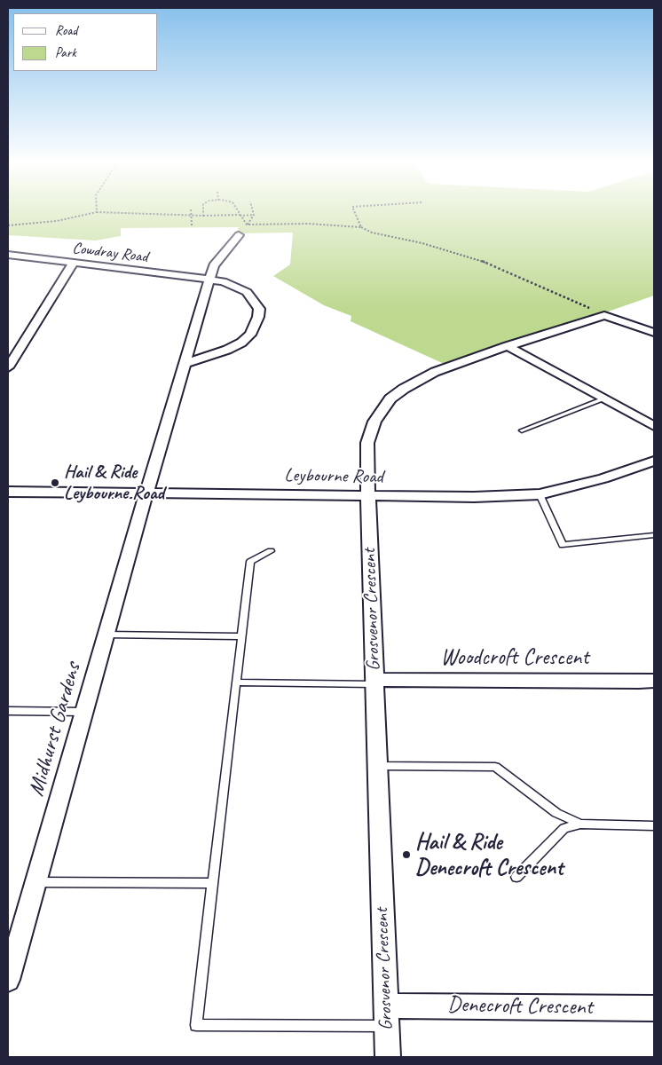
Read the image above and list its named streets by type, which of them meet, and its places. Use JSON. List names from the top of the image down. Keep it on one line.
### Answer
{"streets":{"street":["Cowdray Road","Leybourne Road","Grosvenor Crescent","Woodcroft Crescent","Midhurst Gardens","Denecroft Crescent"]},"crossings":[["Cowdray Road","Midhurst Gardens"],["Leybourne Road","Grosvenor Crescent"],["Leybourne Road","Midhurst Gardens"],["Grosvenor Crescent","Woodcroft Crescent"],["Grosvenor Crescent","Denecroft Crescent"]],"places":["Hail & Ride Leybourne Road","Hail & Ride Denecroft Crescent"],"legend":["Road","Park"]}
